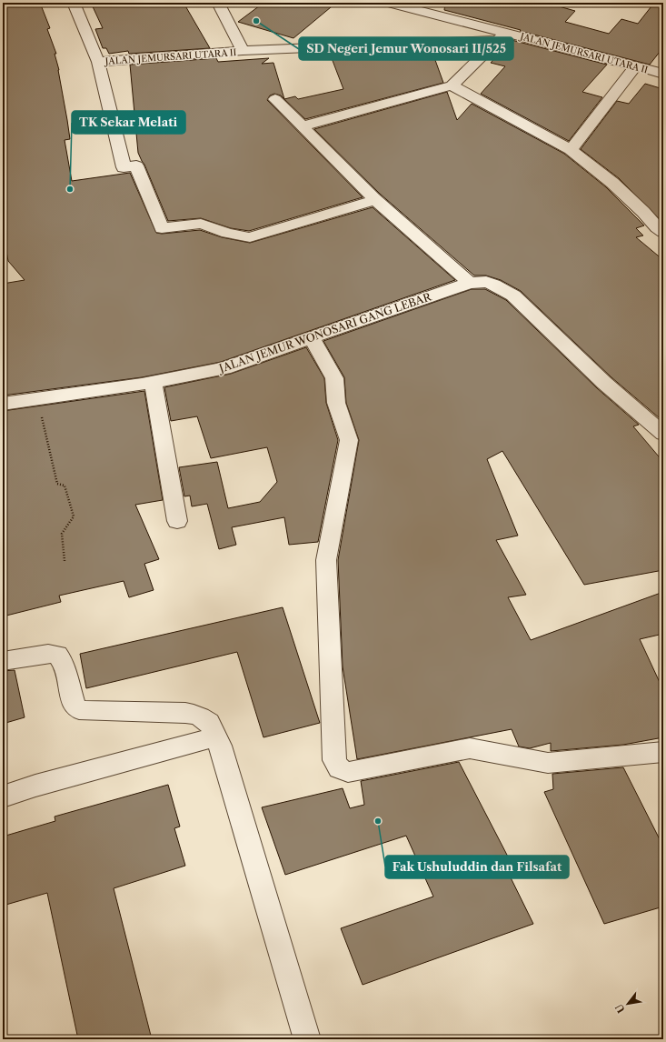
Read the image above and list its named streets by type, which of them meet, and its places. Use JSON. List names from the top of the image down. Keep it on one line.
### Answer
{"streets":{"street":["JALAN JEMURSARI UTARA II","JALAN JEMUR WONOSARI GANG LEBAR"]},"places":["SD Negeri Jemur Wonosari II/525","TK Sekar Melati","Fak Ushuluddin dan Filsafat"],"north":"bottom left"}
